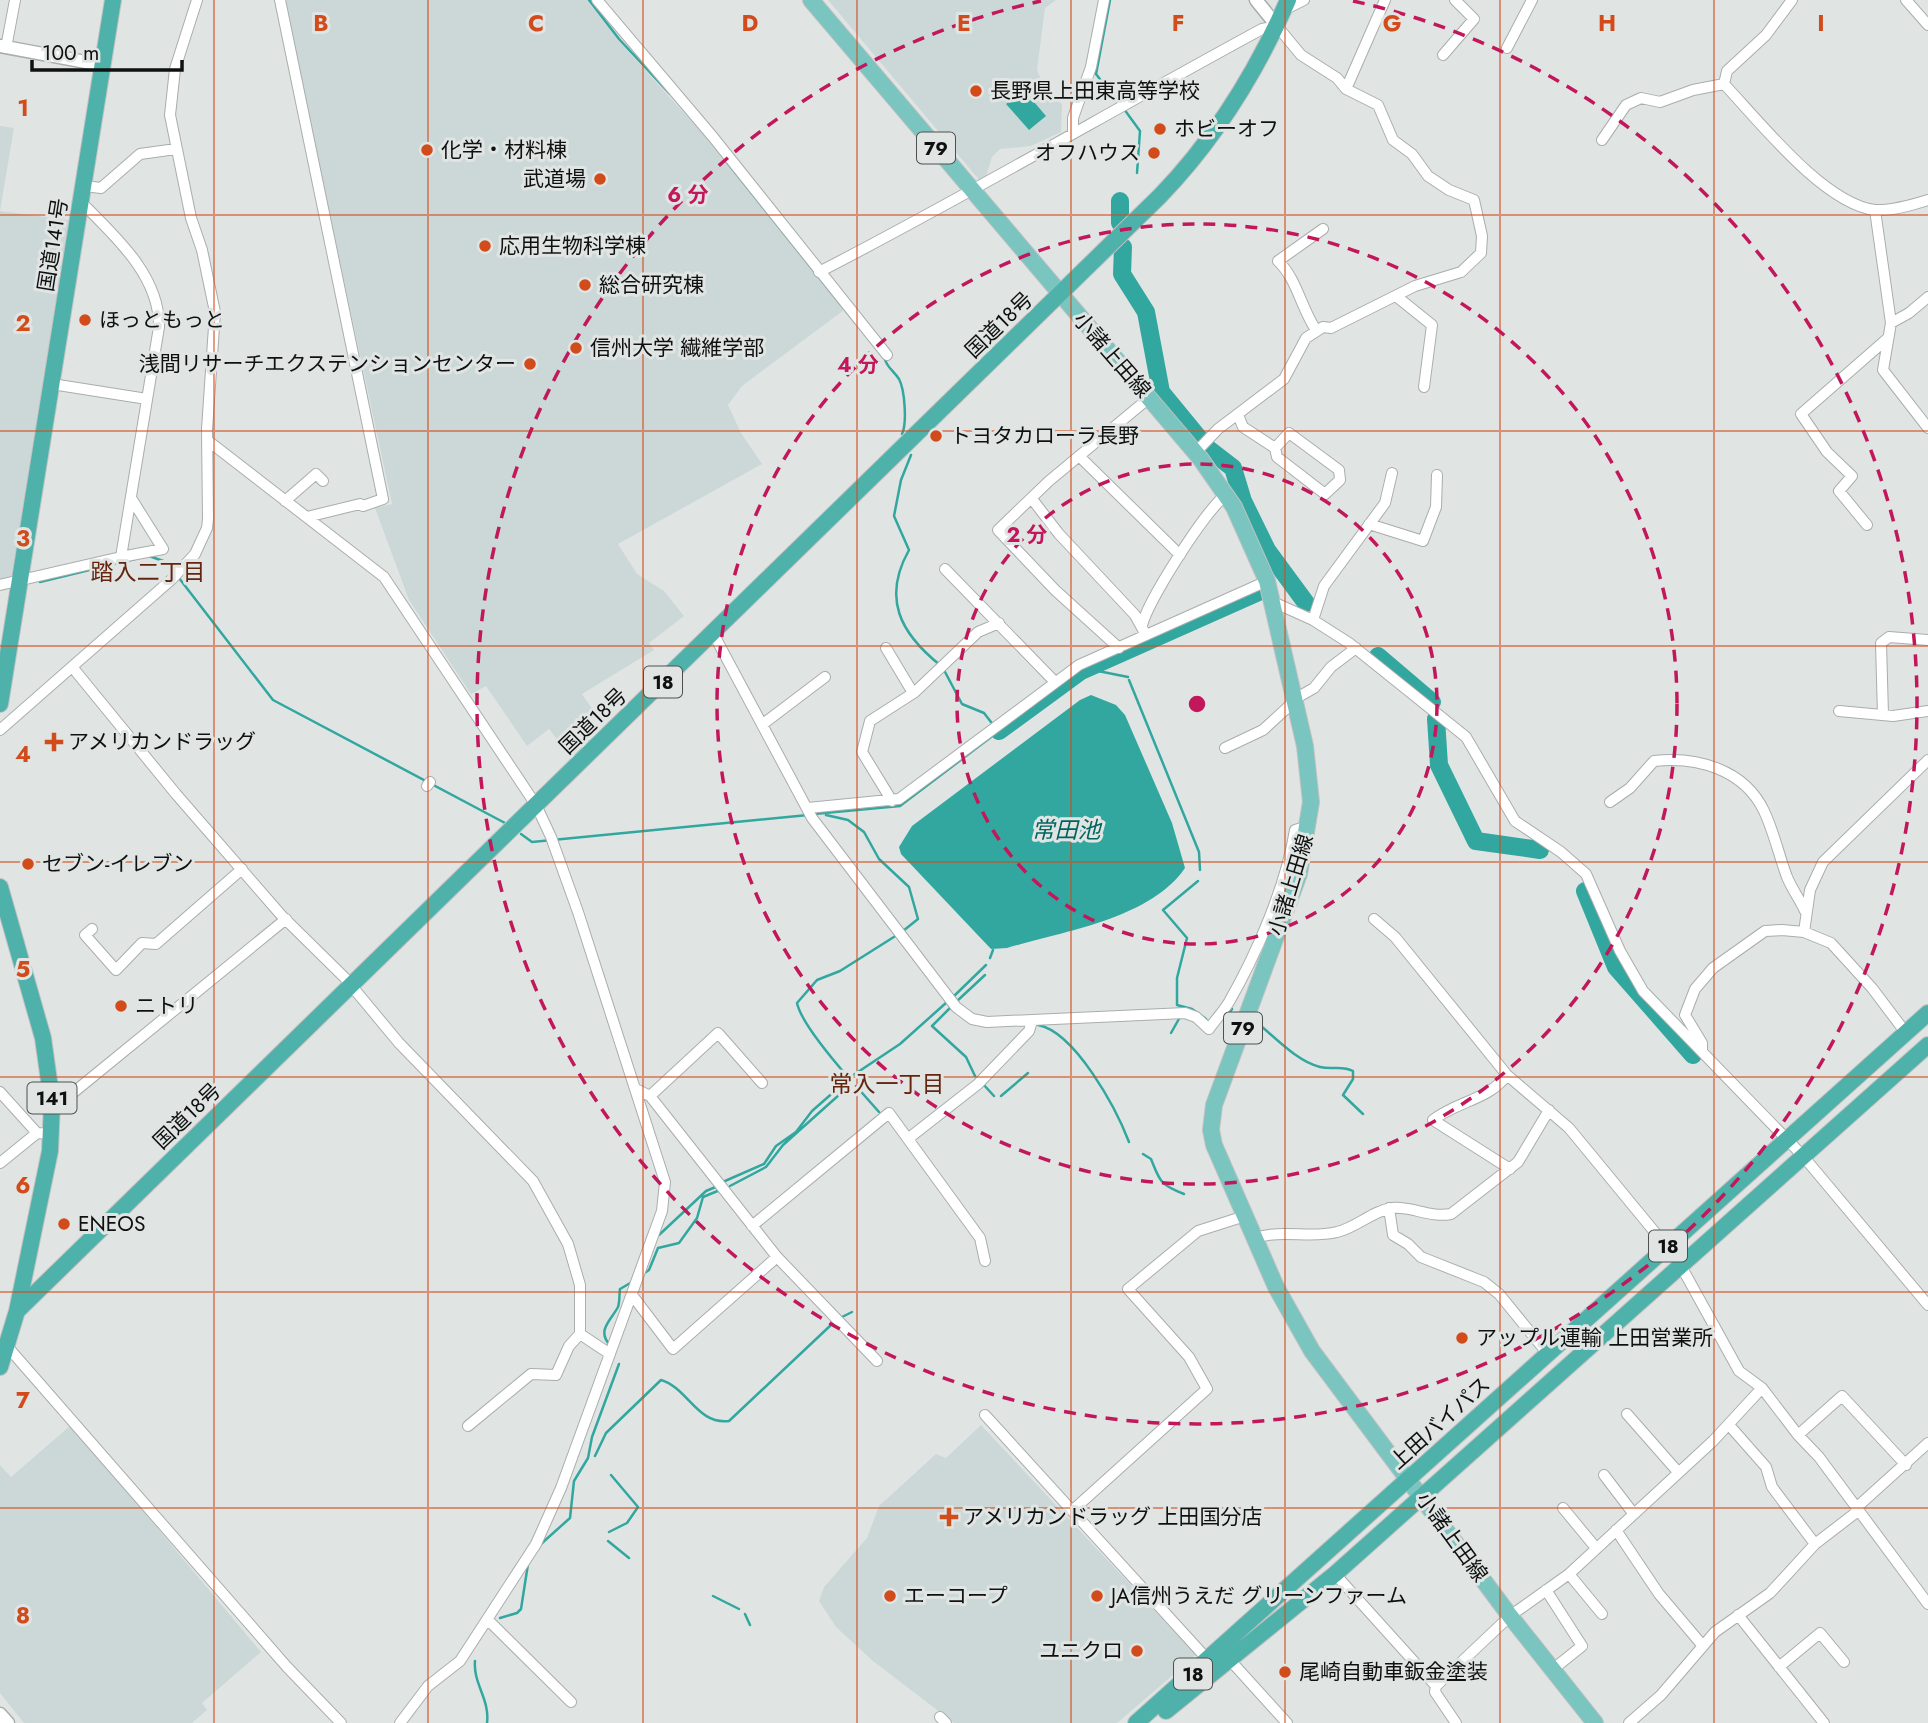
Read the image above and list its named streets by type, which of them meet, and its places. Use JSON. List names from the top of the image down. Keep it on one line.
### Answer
{"streets":{"highway":["国道141号","国道18号","18","141","上田バイパス"],"main road":["79","小諸上田線"]},"crossings":[["国道18号","小諸上田線"],["国道18号","141"],["小諸上田線","上田バイパス"]],"districts":["踏入二丁目","常入一丁目"],"water":["常田池"],"places":{"other":["長野県上田東高等学校","ホビーオフ","化学・材料棟","オフハウス","武道場","応用生物科学棟","総合研究棟","ほっともっと","信州大学 繊維学部","浅間リサーチエクステンションセンター","トヨタカローラ長野","セブン-イレブン","ニトリ","ENEOS","アップル運輸 上田営業所","エーコープ","JA信州うえだ グリーンファーム","ユニクロ","尾崎自動車鈑金塗装"],"health":["アメリカンドラッグ","アメリカンドラッグ 上田国分店"]},"scale_bar":"100 m","grid":{"columns":["B","C","D","E","F","G","H","I"],"rows":["1","2","3","4","5","6","7","8"]},"rings":["6 分","4 分","2 分"]}
